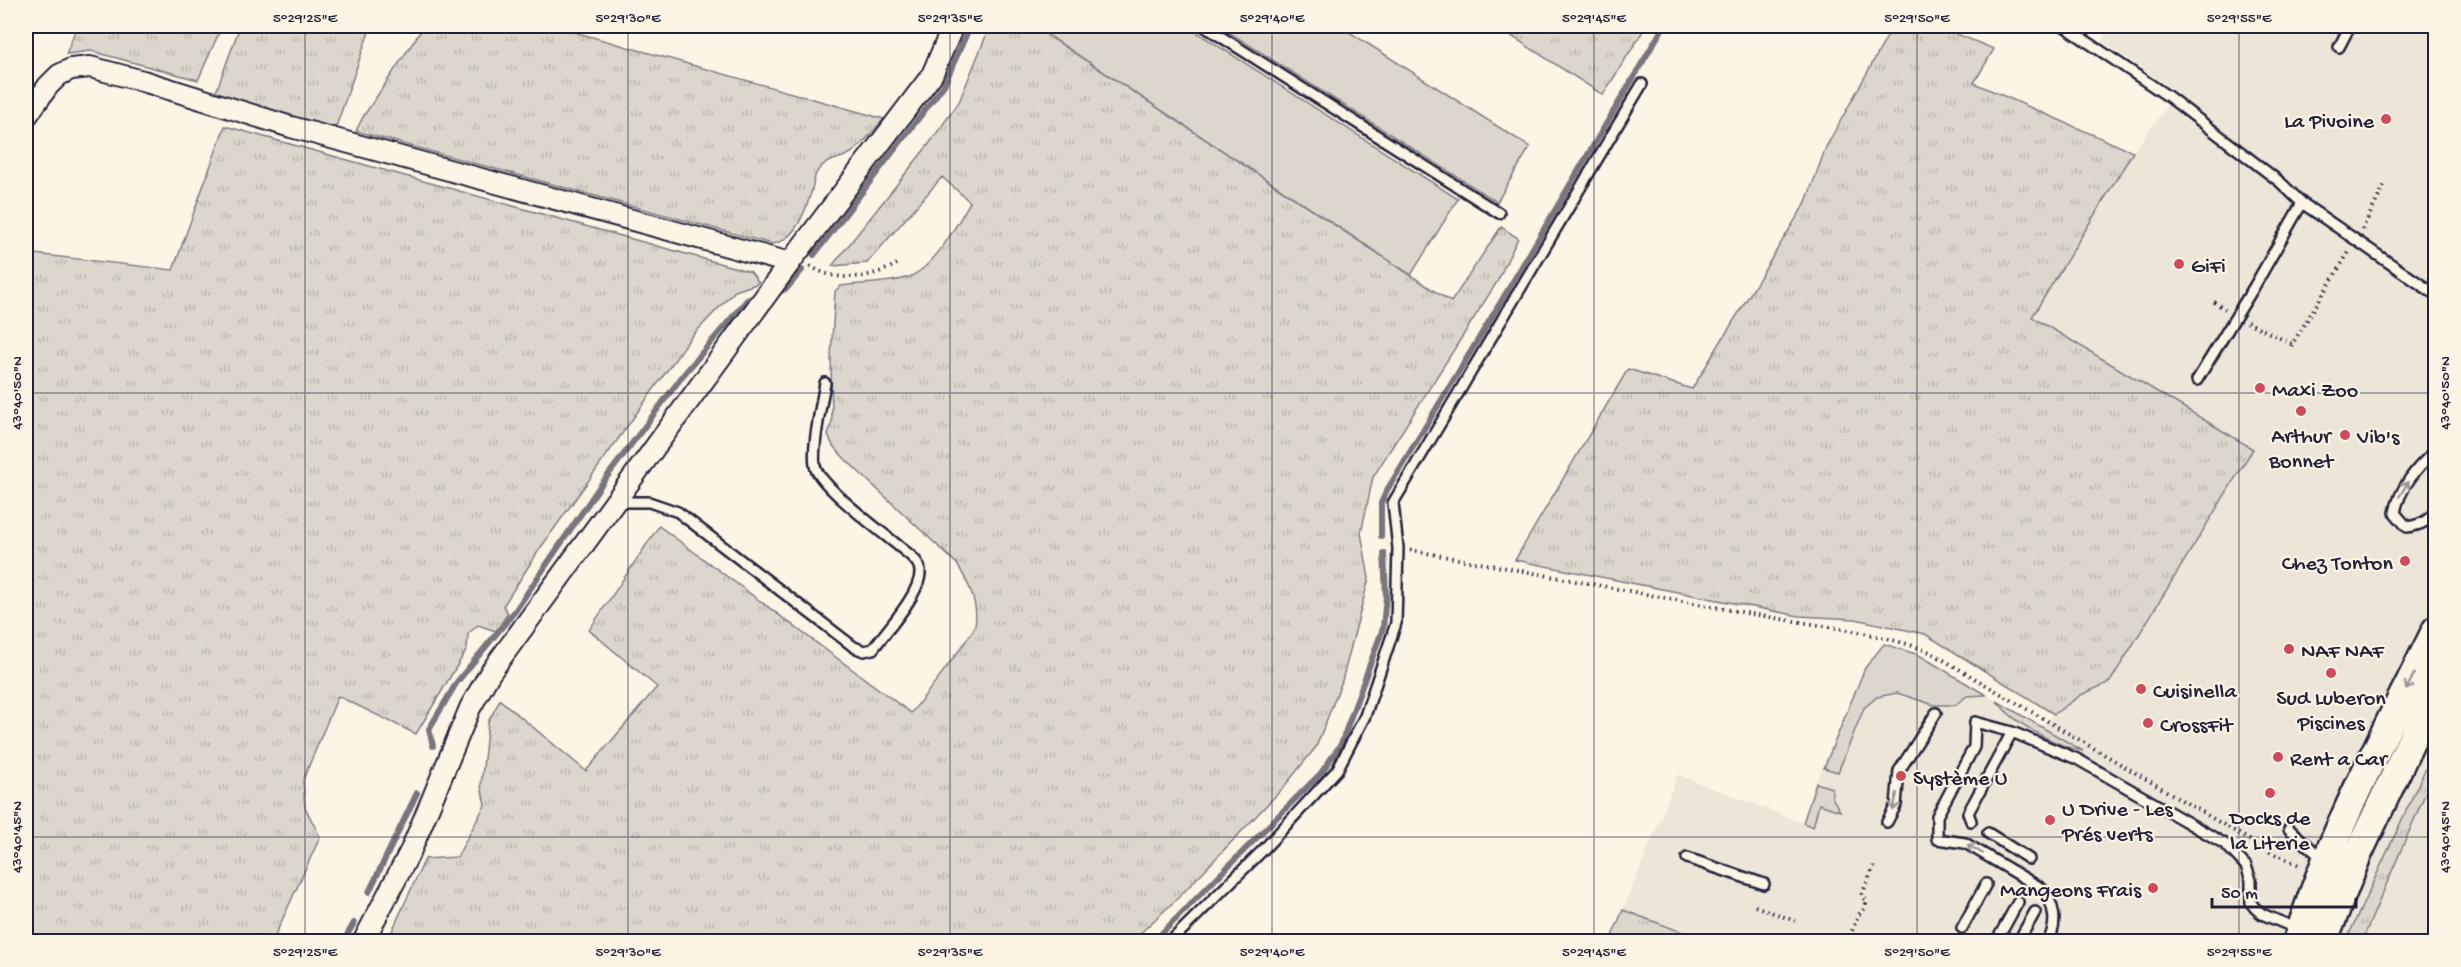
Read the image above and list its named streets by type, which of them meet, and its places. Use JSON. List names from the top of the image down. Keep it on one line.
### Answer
{"places":["La Pivoine","GiFi","Maxi Zoo","Arthur Bonnet","Vib's","Chez Tonton","NAF NAF","Sud Luberon Piscines","Cuisinella","CrossFit","Rent a Car","Système U","Docks de la Literie","U Drive - Les Prés verts","Mangeons Frais"],"scale_bar":"50 m","coordinates":["5°29'25\"E","5°29'30\"E","5°29'35\"E","5°29'40\"E","5°29'45\"E","5°29'50\"E","5°29'55\"E","43°40'50\"N","43°40'45\"N"]}
